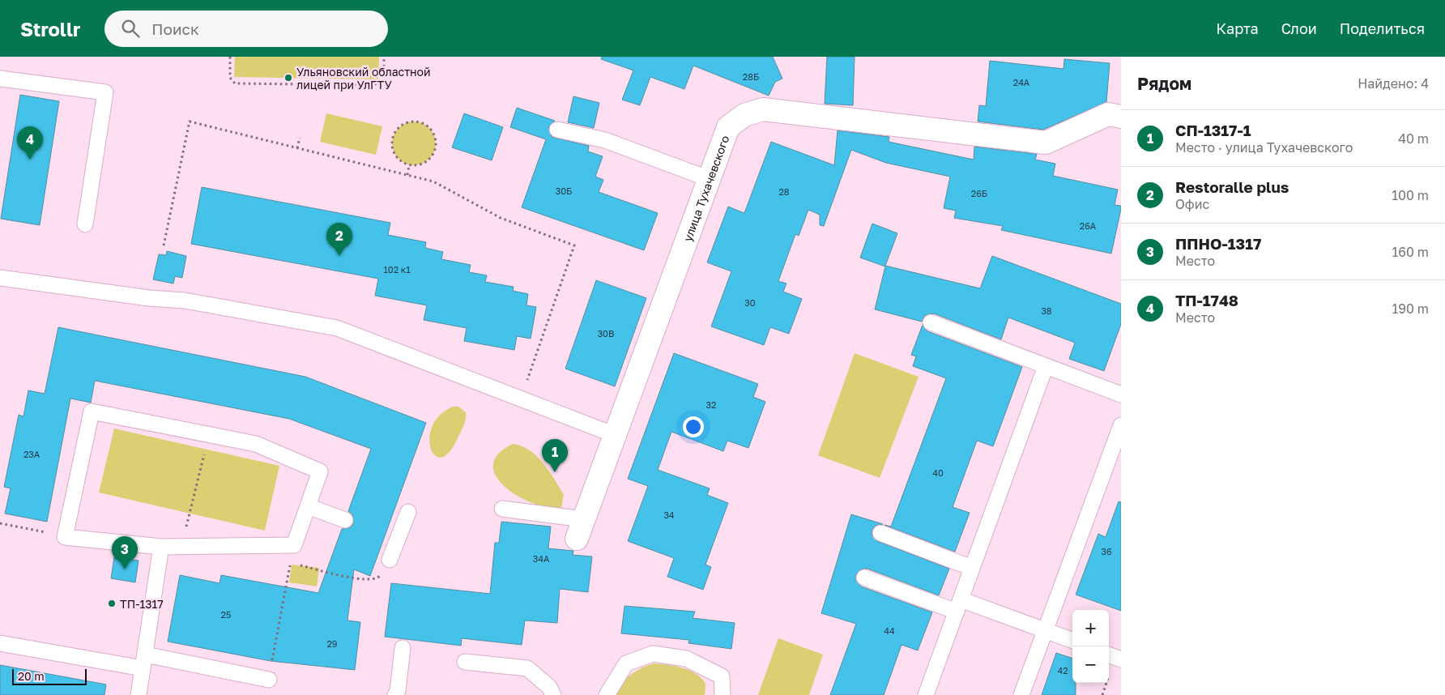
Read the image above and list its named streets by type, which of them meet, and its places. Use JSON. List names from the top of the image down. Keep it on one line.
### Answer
{"streets":{"street":["улица Тухачевского"]},"places":["Ульяновский областной лицей при УлГТУ","ТП-1317"],"house_numbers":["28Б","24А","30Б","28","26Б","26А","102 к1","30","38","30В","32","23А","40","34","36","34А","25","44","29","42"],"scale_bar":"20 m","page":{"header":"Strollr","search":"Поиск","nav":["Карта","Слои","Поделиться"],"heading":["Рядом","Найдено: 4"],"list":[{"mark":"1","name":"СП-1317-1","note":"Место · улица Тухачевского","value":"40 m"},{"mark":"2","name":"Restoralle plus","note":"Офис","value":"100 m"},{"mark":"3","name":"ППНО-1317","note":"Место","value":"160 m"},{"mark":"4","name":"ТП-1748","note":"Место","value":"190 m"}],"pins":["4","2","1","3"],"map_buttons":["+","−"],"scale":"20 m"}}
